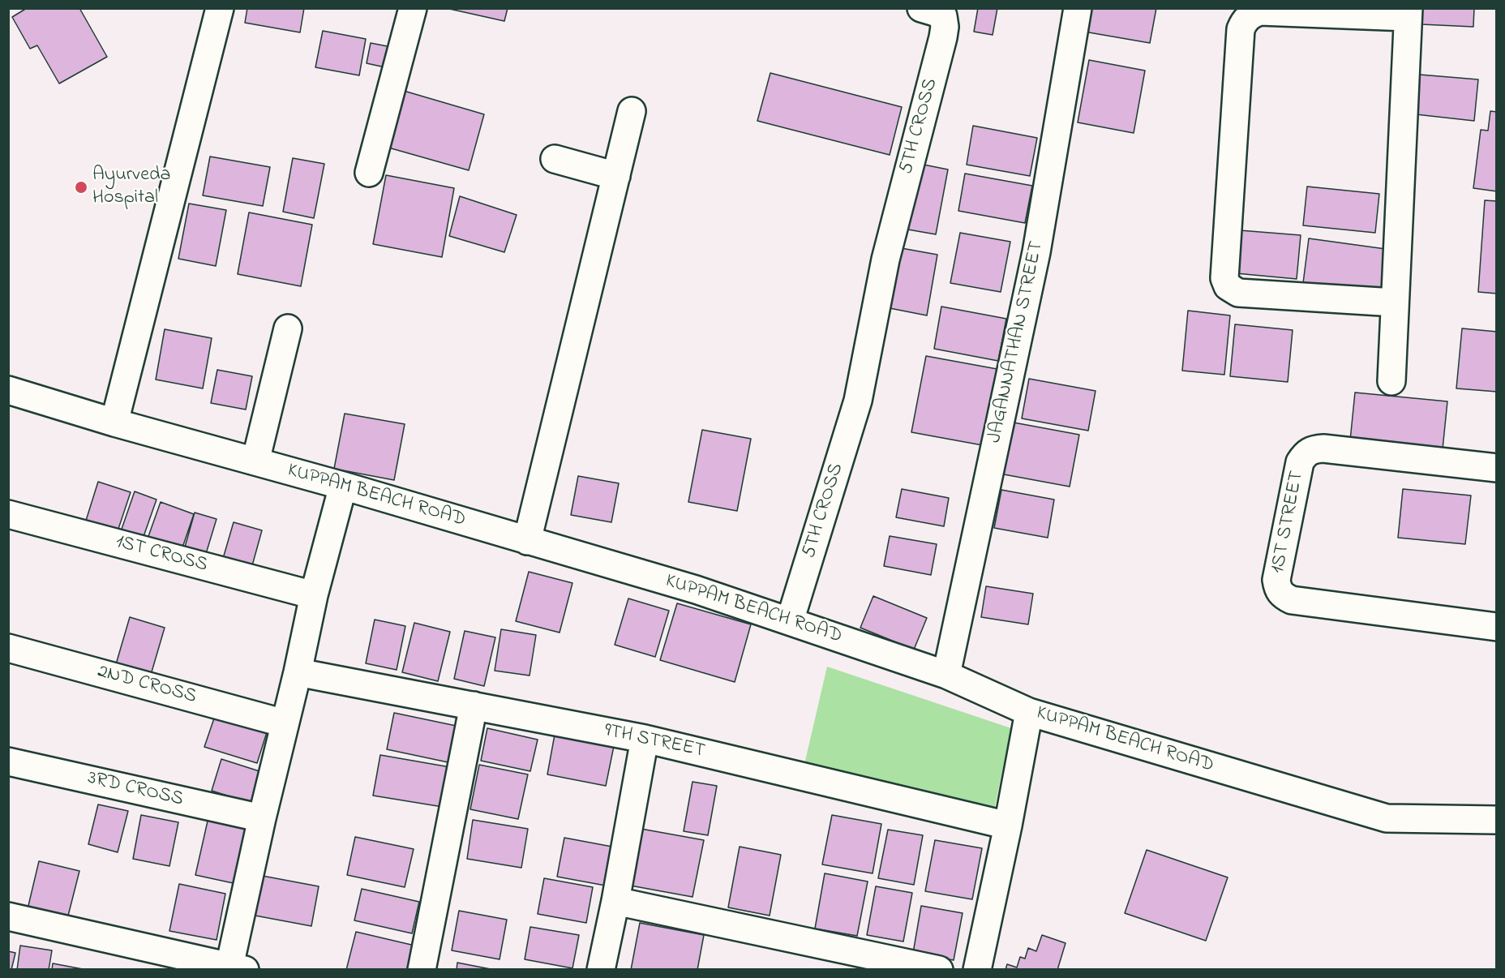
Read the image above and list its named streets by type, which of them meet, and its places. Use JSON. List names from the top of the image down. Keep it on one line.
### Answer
{"streets":{"street":["5TH CROSS","JAGANNATHAN STREET","KUPPAM BEACH ROAD","1ST STREET","1ST CROSS","2ND CROSS","9TH STREET","3RD CROSS"]},"crossings":[["5TH CROSS","KUPPAM BEACH ROAD"],["JAGANNATHAN STREET","KUPPAM BEACH ROAD"]],"places":["Ayurveda Hospital"]}
